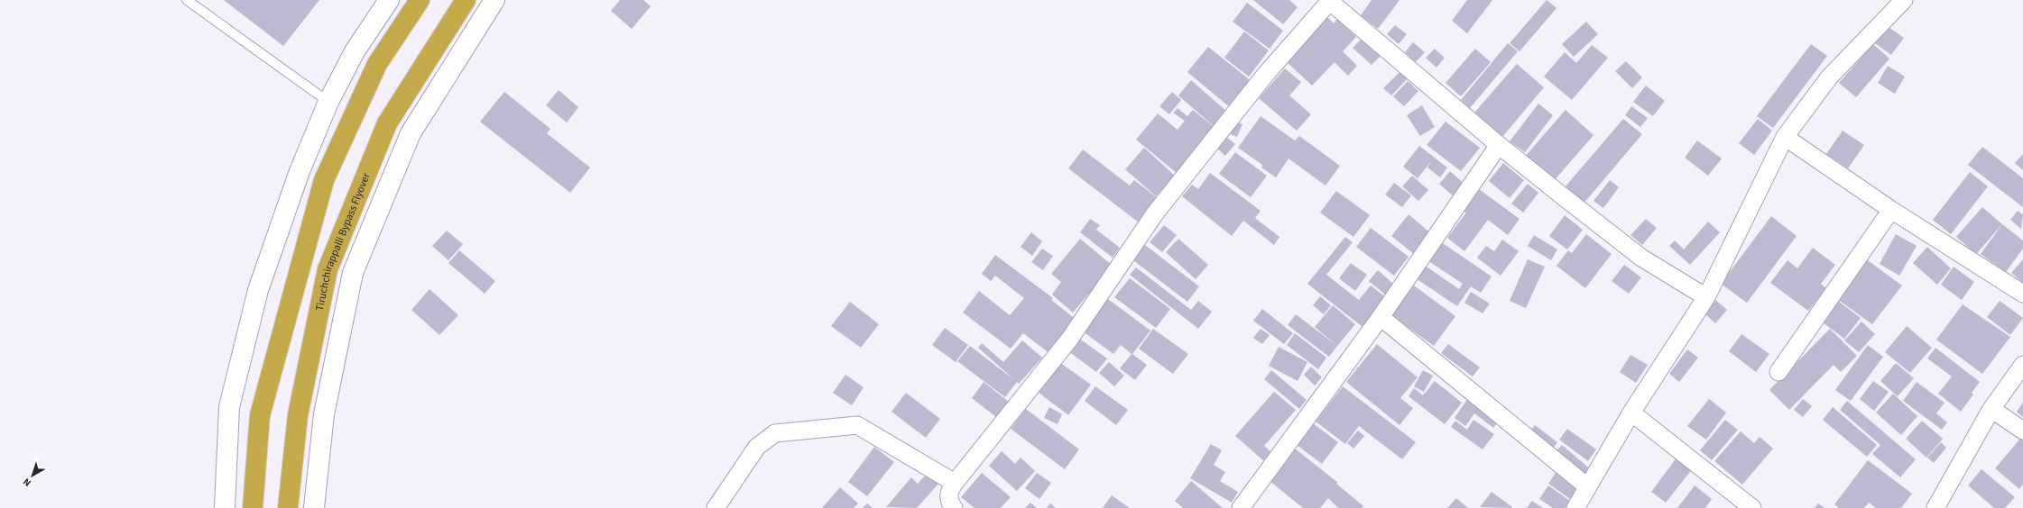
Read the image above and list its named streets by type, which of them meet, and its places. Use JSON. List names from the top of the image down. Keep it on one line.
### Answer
{"streets":{"highway":["Tiruchchirappalli Bypass Flyover"]},"north":"bottom left"}
